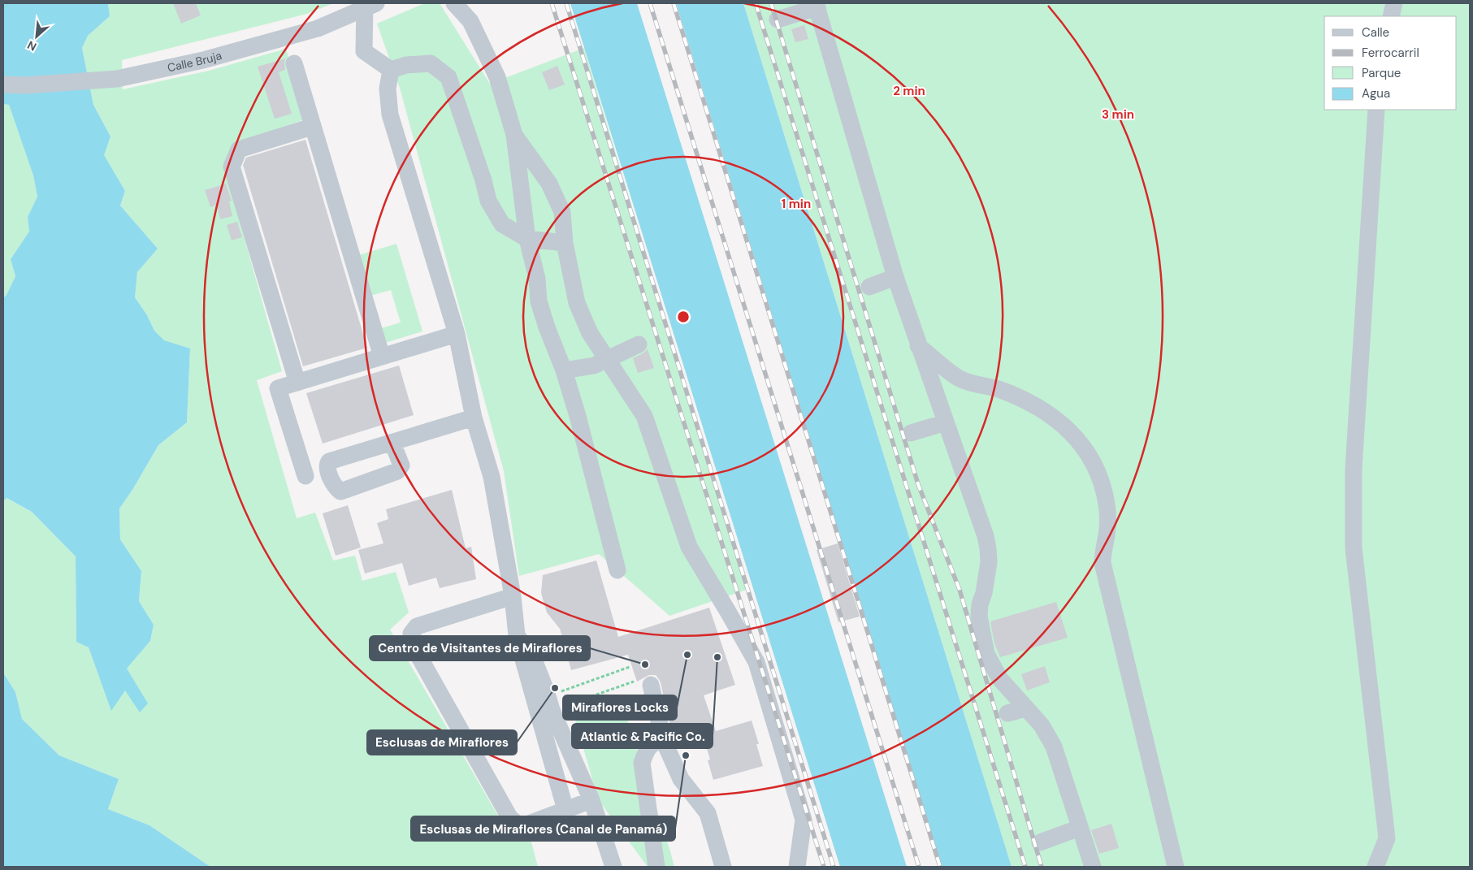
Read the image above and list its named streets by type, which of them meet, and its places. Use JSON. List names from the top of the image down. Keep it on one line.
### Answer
{"streets":{"lane":["Calle Bruja"]},"places":["Miraflores Locks","Atlantic & Pacific Co.","Centro de Visitantes de Miraflores","Esclusas de Miraflores","Esclusas de Miraflores (Canal de Panamá)"],"legend":["Calle","Ferrocarril","Parque","Agua"],"north":"bottom left","rings":["2 min","3 min","1 min"]}
